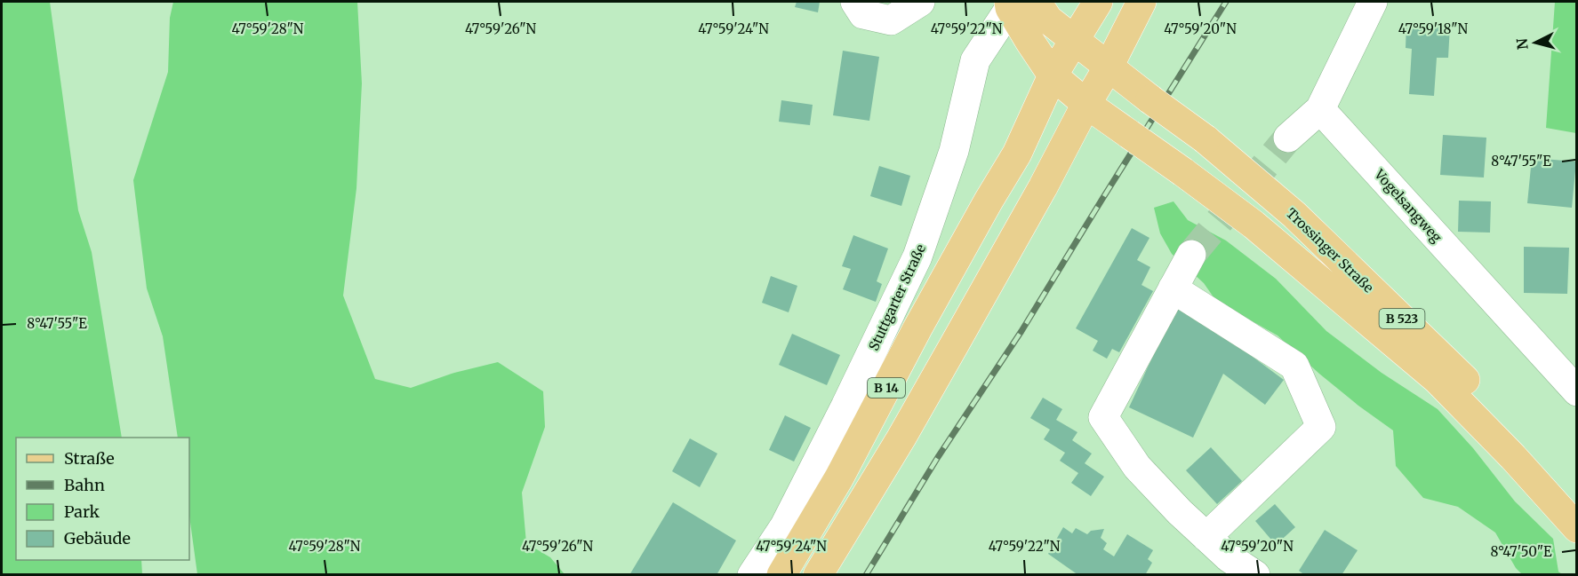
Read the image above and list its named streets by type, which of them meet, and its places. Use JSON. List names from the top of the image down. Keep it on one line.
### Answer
{"streets":{"main road":["Trossinger Straße","B 523","B 14"],"street":["Vogelsangweg","Stuttgarter Straße"]},"crossings":[["Trossinger Straße","B 14"]],"legend":["Straße","Bahn","Park","Gebäude"],"north":"left","coordinates":["47°59'28\"N","47°59'26\"N","47°59'24\"N","47°59'22\"N","47°59'20\"N","47°59'18\"N","8°47'55\"E","8°47'50\"E"]}
